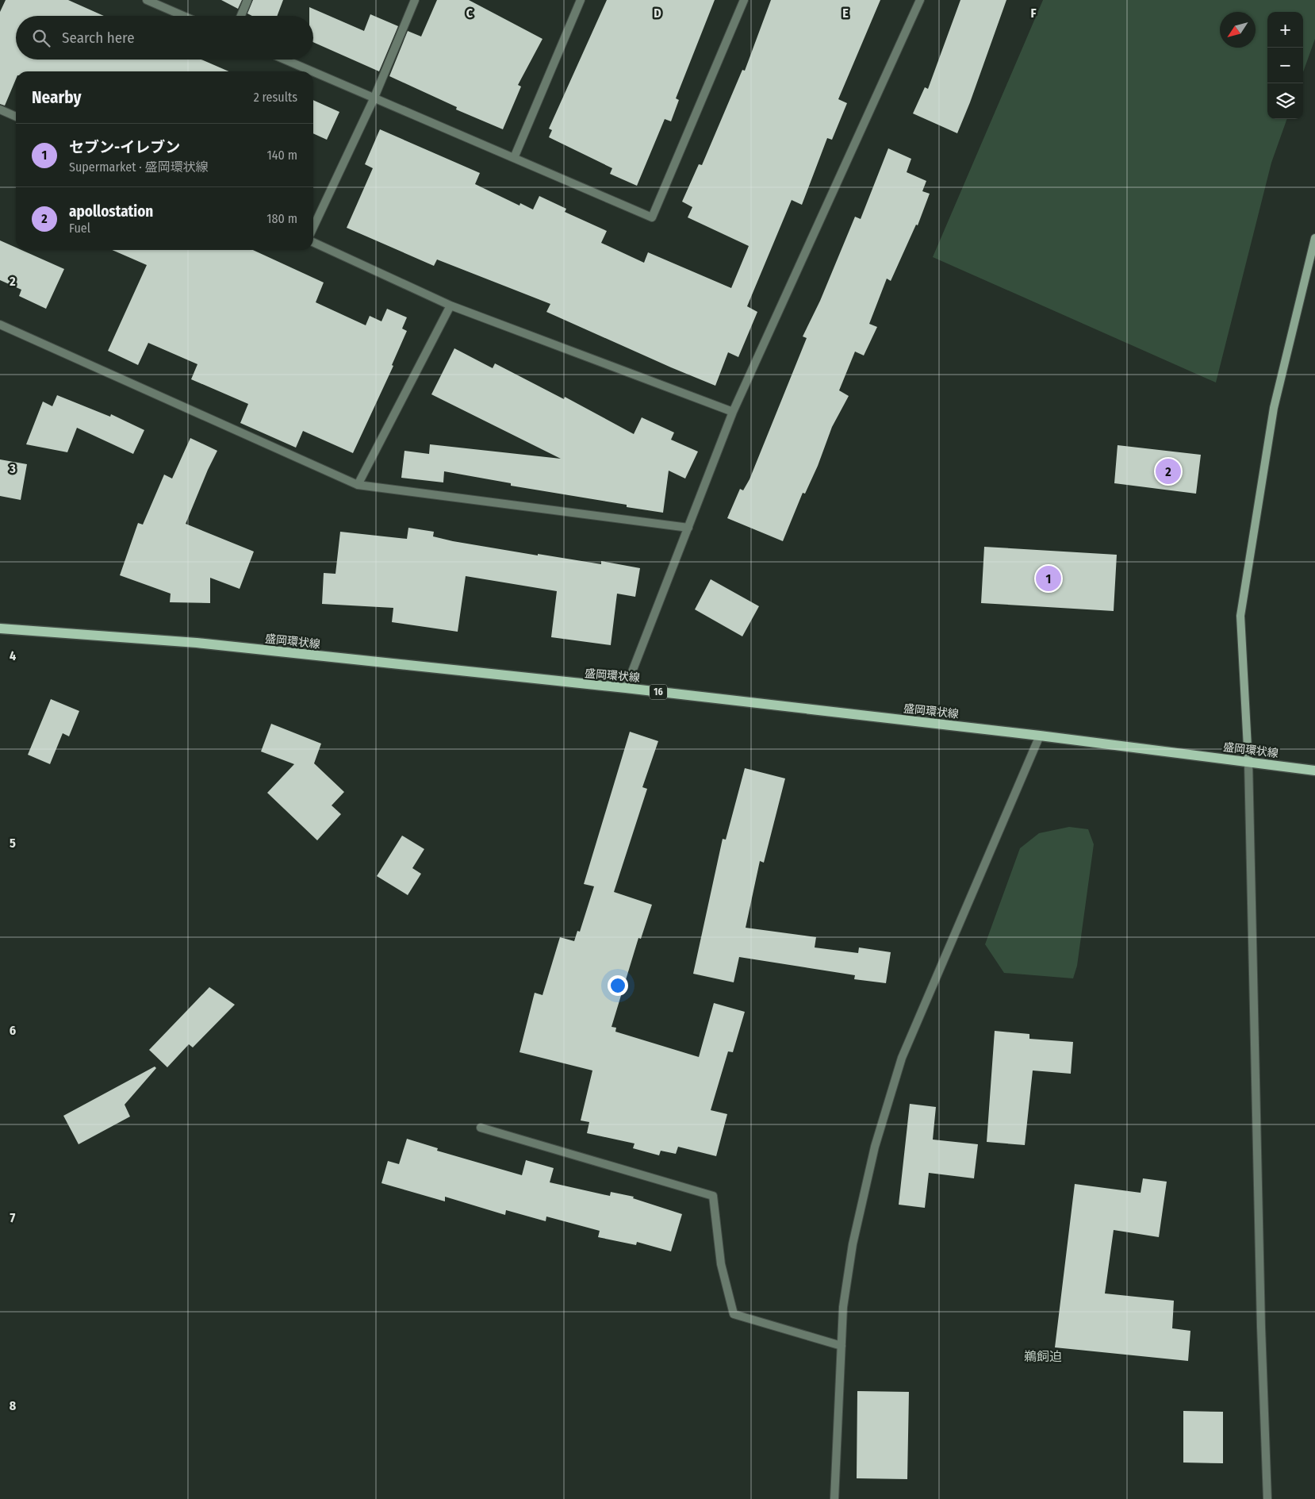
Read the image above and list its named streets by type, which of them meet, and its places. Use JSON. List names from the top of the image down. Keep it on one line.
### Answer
{"streets":{"main road":["盛岡環状線","16"]},"districts":["鵜飼迫"],"north":"bottom left","page":{"map_buttons":["+","−"],"search":"Search here","heading":["Nearby","2 results"],"list":[{"mark":"1","name":"セブン-イレブン","note":"Supermarket · 盛岡環状線","value":"140 m"},{"mark":"2","name":"apollostation","note":"Fuel","value":"180 m"}],"pins":["2","1"]},"grid":{"columns":["C","D","E","F"],"rows":["2","3","4","5","6","7","8"]}}
